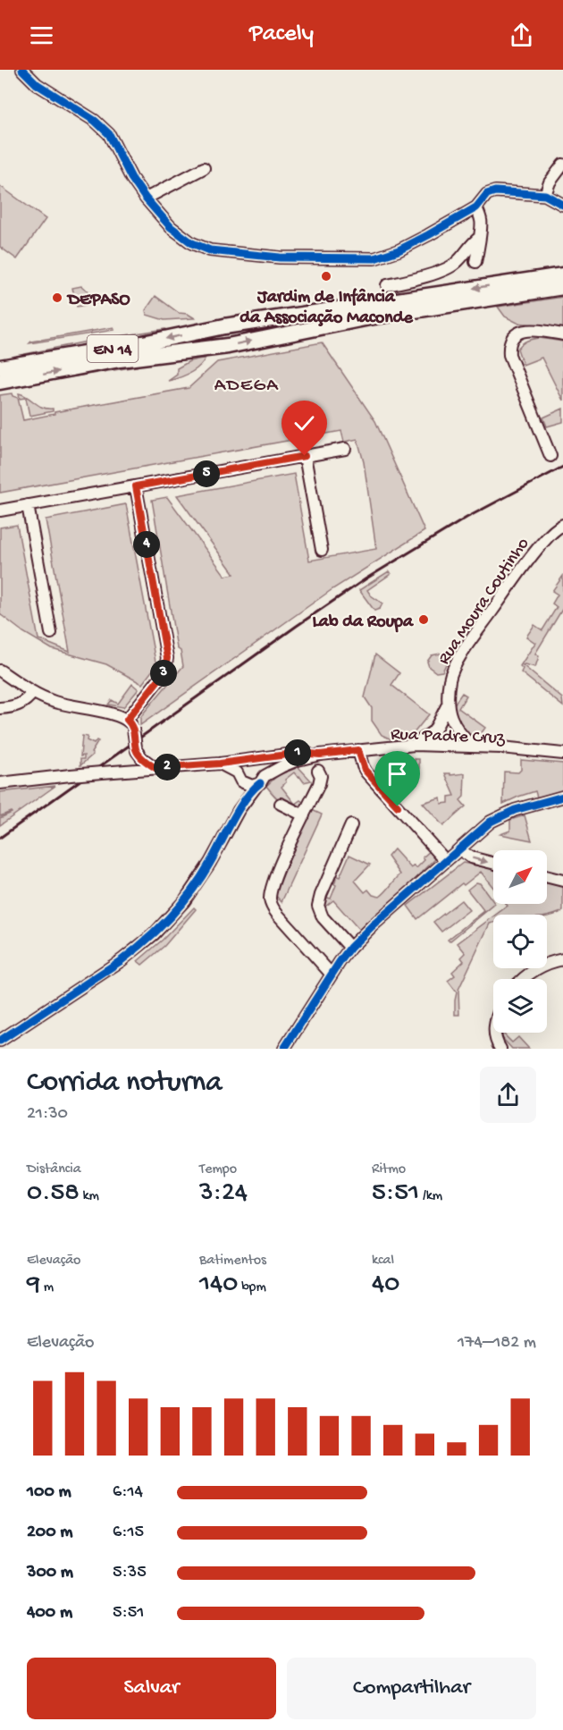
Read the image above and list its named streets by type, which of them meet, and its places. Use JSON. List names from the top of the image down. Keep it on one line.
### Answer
{"streets":{"highway":["EN 14"],"street":["Rua Moura Coutinho","Rua Padre Cruz"]},"crossings":[["Rua Moura Coutinho","Rua Padre Cruz"]],"districts":["ADEGA"],"places":["Jardim de Infância da Associação Maconde","DEPASO","Lab da Roupa"],"north":"top right","page":{"header":"Pacely","pins":["5","4","3","1","2"],"heading":["Corrida noturna","21:30"],"stats":[["Distância","0.58 km"],["Tempo","3:24"],["Ritmo","5:51 /km"],["Elevação","9 m"],["Batimentos","140 bpm"],["kcal","40"]],"chart":["Elevação","174–182 m"],"list":[{"name":"100 m","note":"6:14"},{"name":"200 m","note":"6:15"},{"name":"300 m","note":"5:35"},{"name":"400 m","note":"5:51"}],"buttons":["Salvar","Compartilhar"]}}
